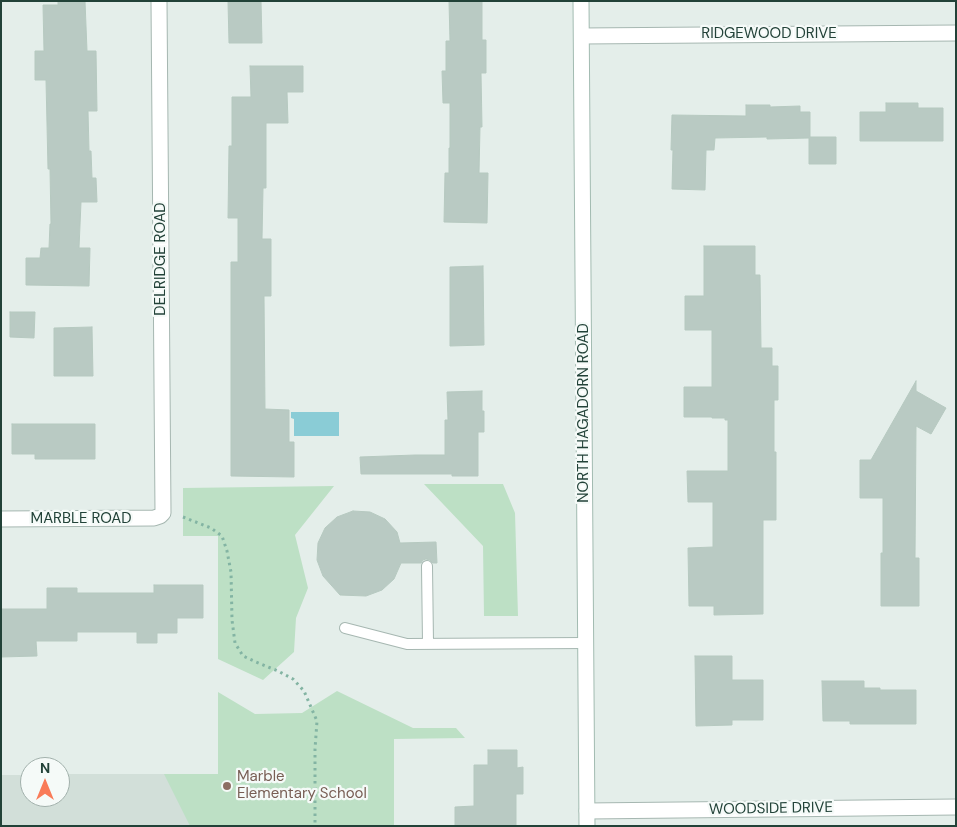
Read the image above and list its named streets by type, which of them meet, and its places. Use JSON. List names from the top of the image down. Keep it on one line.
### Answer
{"streets":{"street":["RIDGEWOOD DRIVE","DELRIDGE ROAD","NORTH HAGADORN ROAD","MARBLE ROAD","WOODSIDE DRIVE"]},"crossings":[["RIDGEWOOD DRIVE","NORTH HAGADORN ROAD"],["DELRIDGE ROAD","MARBLE ROAD"],["NORTH HAGADORN ROAD","WOODSIDE DRIVE"]],"places":["Marble Elementary School"],"north":"top"}
